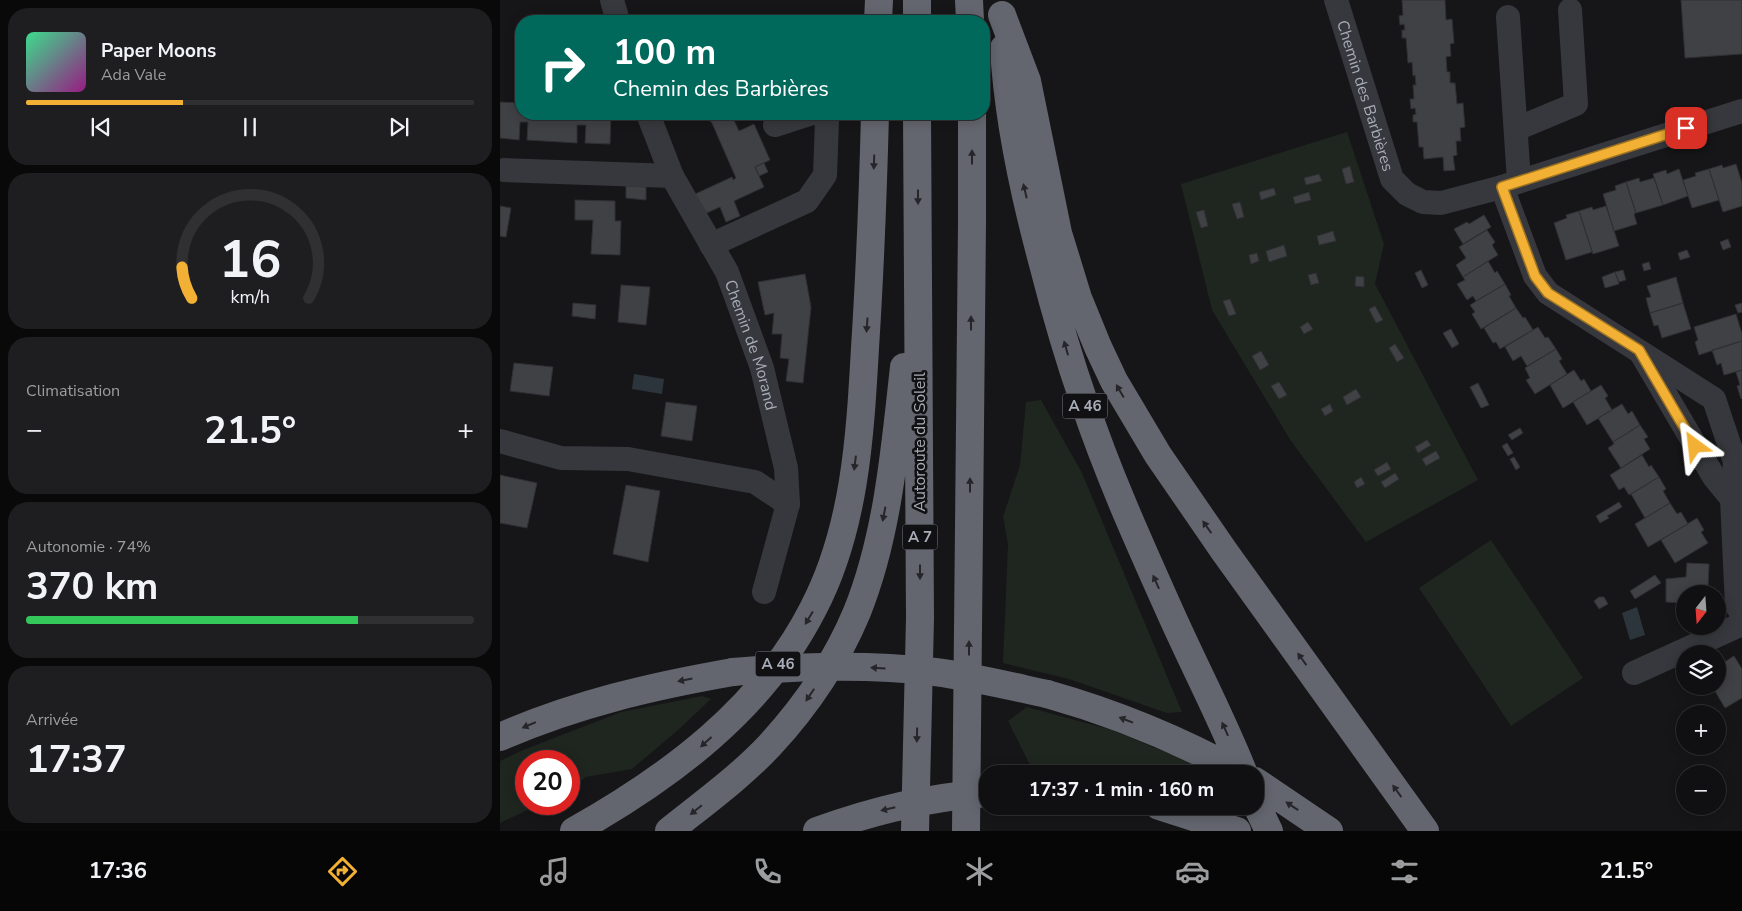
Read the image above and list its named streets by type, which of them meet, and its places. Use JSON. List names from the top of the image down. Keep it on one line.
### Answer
{"streets":{"highway":["A 46","Autoroute du Soleil","A 7"],"street":["Chemin des Barbières","Chemin de Morand"]},"north":"bottom","page":{"turn":["100 m","Chemin des Barbières"],"song":["Paper Moons","Ada Vale"],"tile":["Climatisation",["Autonomie · 74%","370 km"],["Arrivée","17:37"]],"heat":["−","21.5°","+"],"map_buttons":["+","−"],"limit":"20","trip":"17:37 · 1 min · 160 m","tabs":["17:36","21.5°"],"gauge":["16","km/h"]}}
